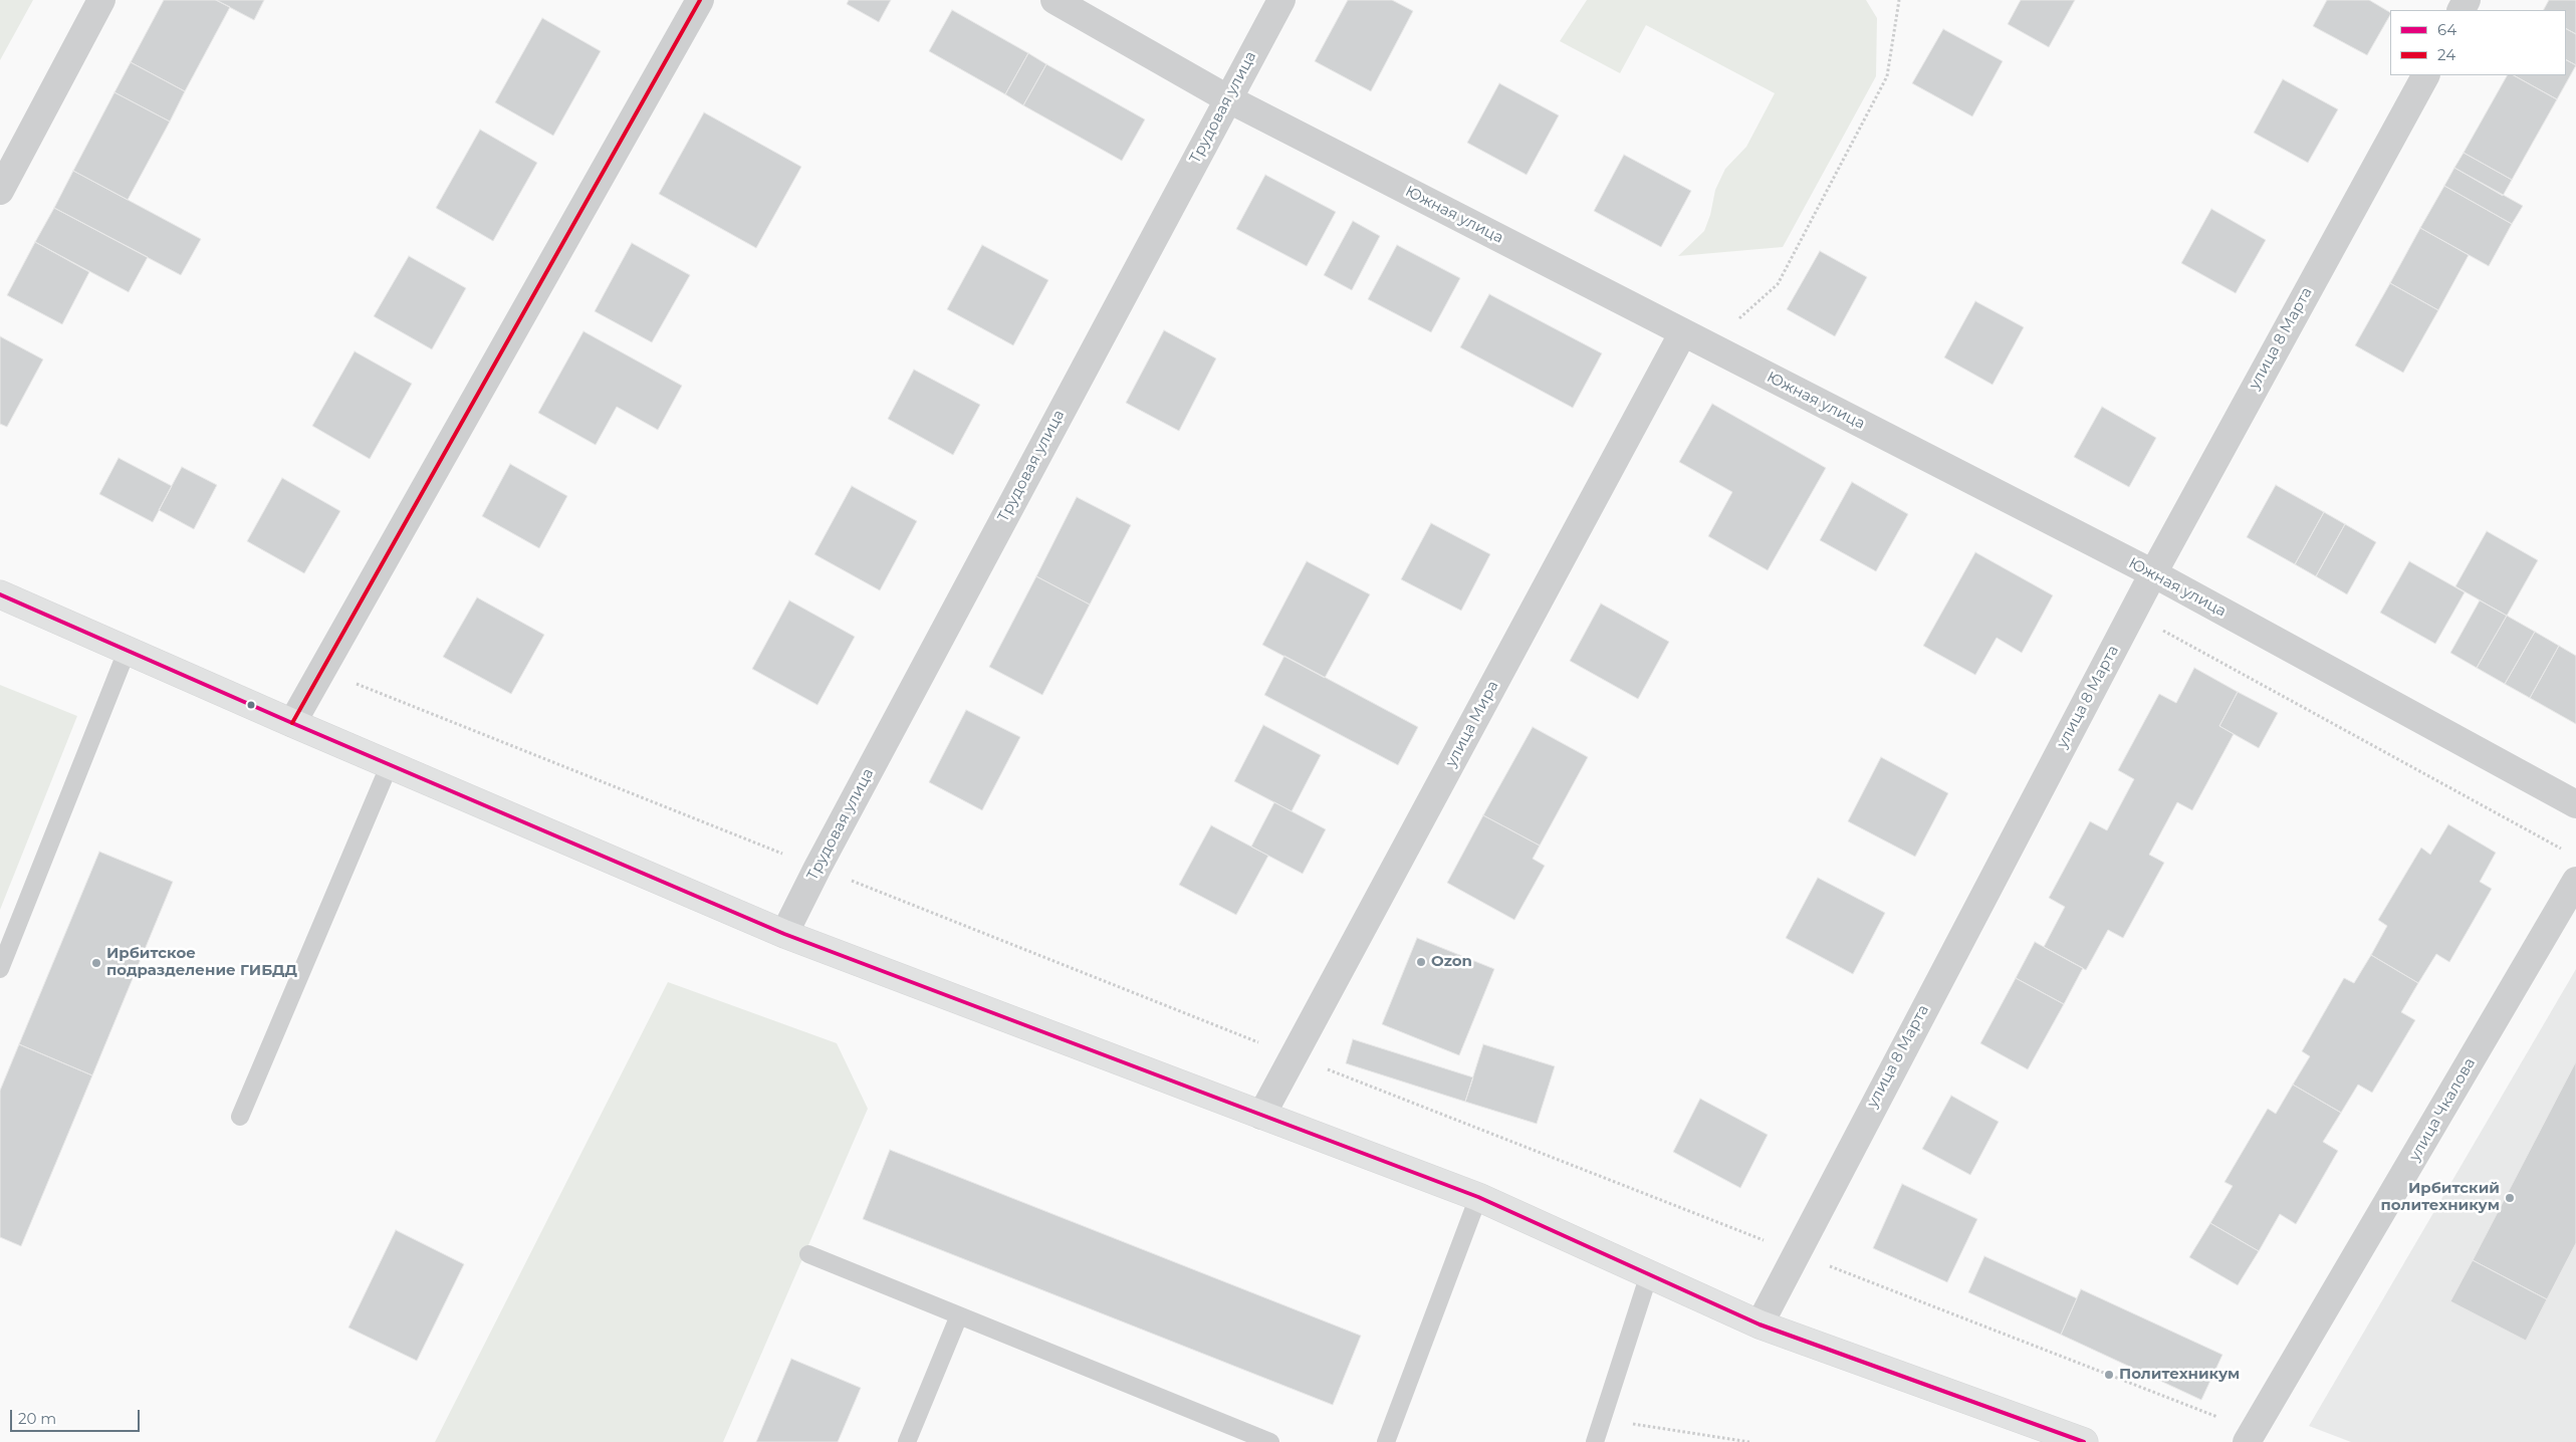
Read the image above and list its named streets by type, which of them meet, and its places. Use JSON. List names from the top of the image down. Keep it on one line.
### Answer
{"streets":{"street":["Трудовая улица","Южная улица","улица 8 Марта","улица Мира","улица Чкалова"]},"crossings":[["Трудовая улица","Южная улица"],["Южная улица","улица 8 Марта"],["Южная улица","улица Мира"]],"places":["Ozon","Ирбитское подразделение ГИБДД","Ирбитский политехникум","Политехникум"],"lines":["transit line 24","transit line 64"],"legend":["64","24"],"scale_bar":"20 m"}
